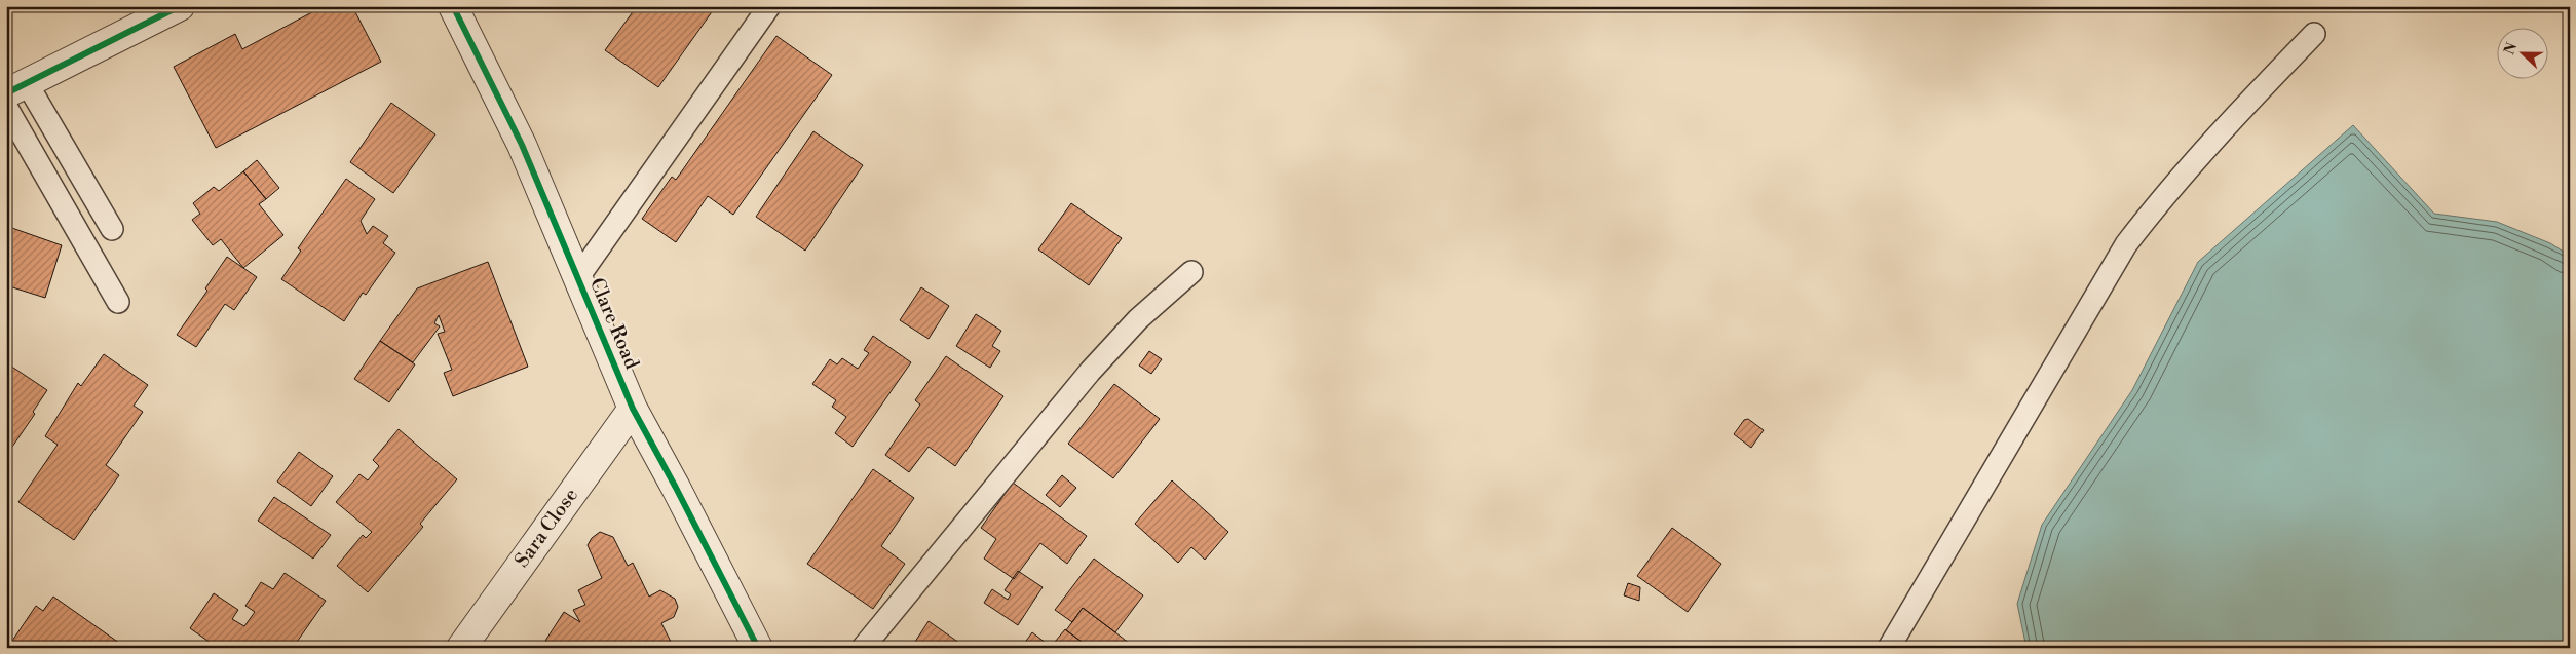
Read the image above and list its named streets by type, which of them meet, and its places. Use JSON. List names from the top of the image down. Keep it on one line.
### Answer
{"streets":{"street":["Clare Road","Sara Close"]},"crossings":[["Clare Road","Sara Close"]],"north":"left"}
